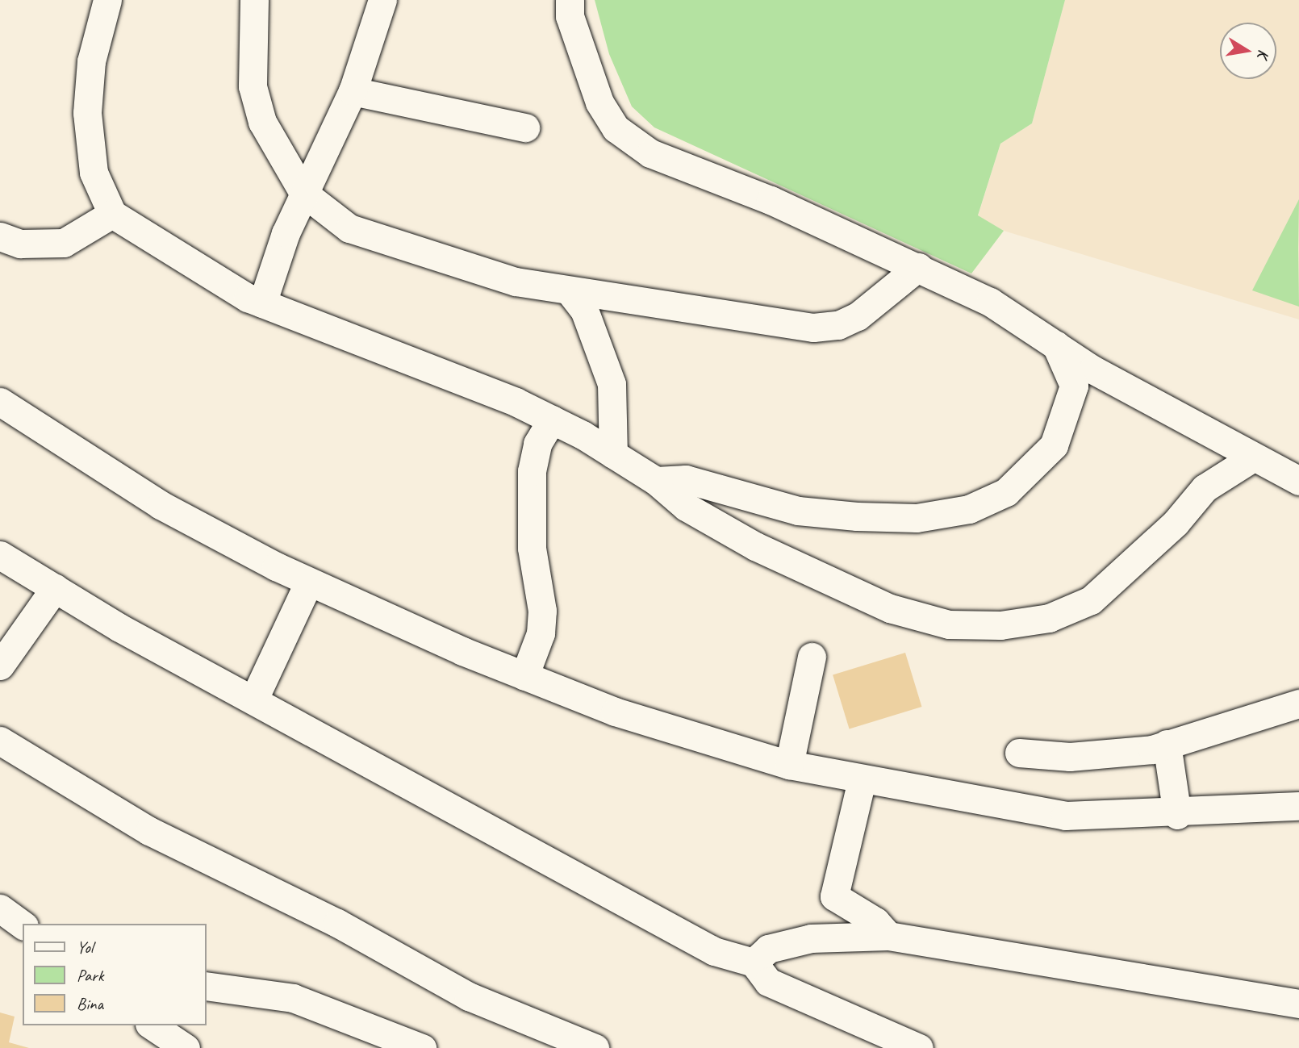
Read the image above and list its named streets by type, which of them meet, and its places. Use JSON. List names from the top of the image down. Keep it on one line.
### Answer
{"legend":["Yol","Park","Bina"],"north":"right"}
